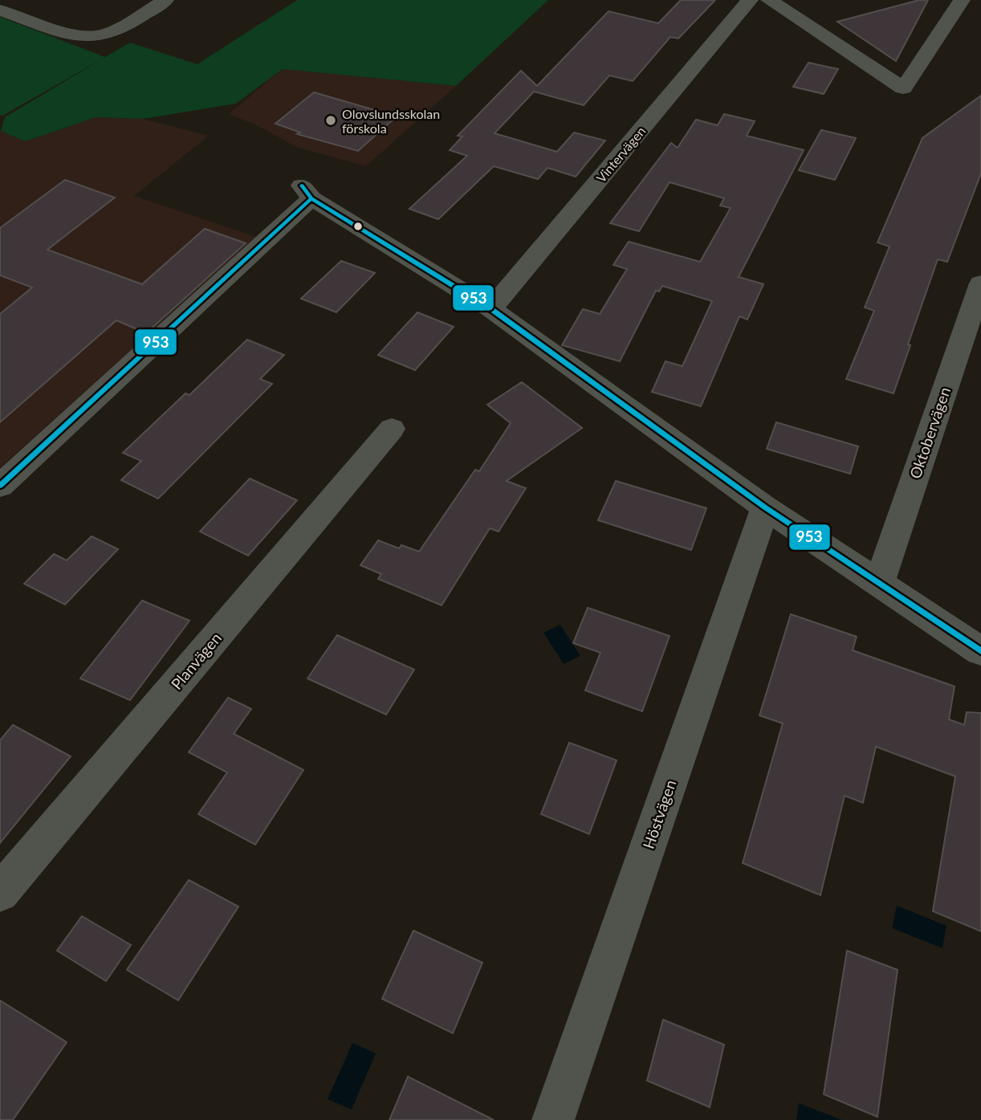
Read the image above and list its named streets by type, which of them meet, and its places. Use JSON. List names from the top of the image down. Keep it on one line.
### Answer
{"streets":{"street":["Vintervägen","Oktobervägen","Planvägen","Höstvägen"]},"places":["Olovslundsskolan förskola"],"lines":["transit line 953"]}
